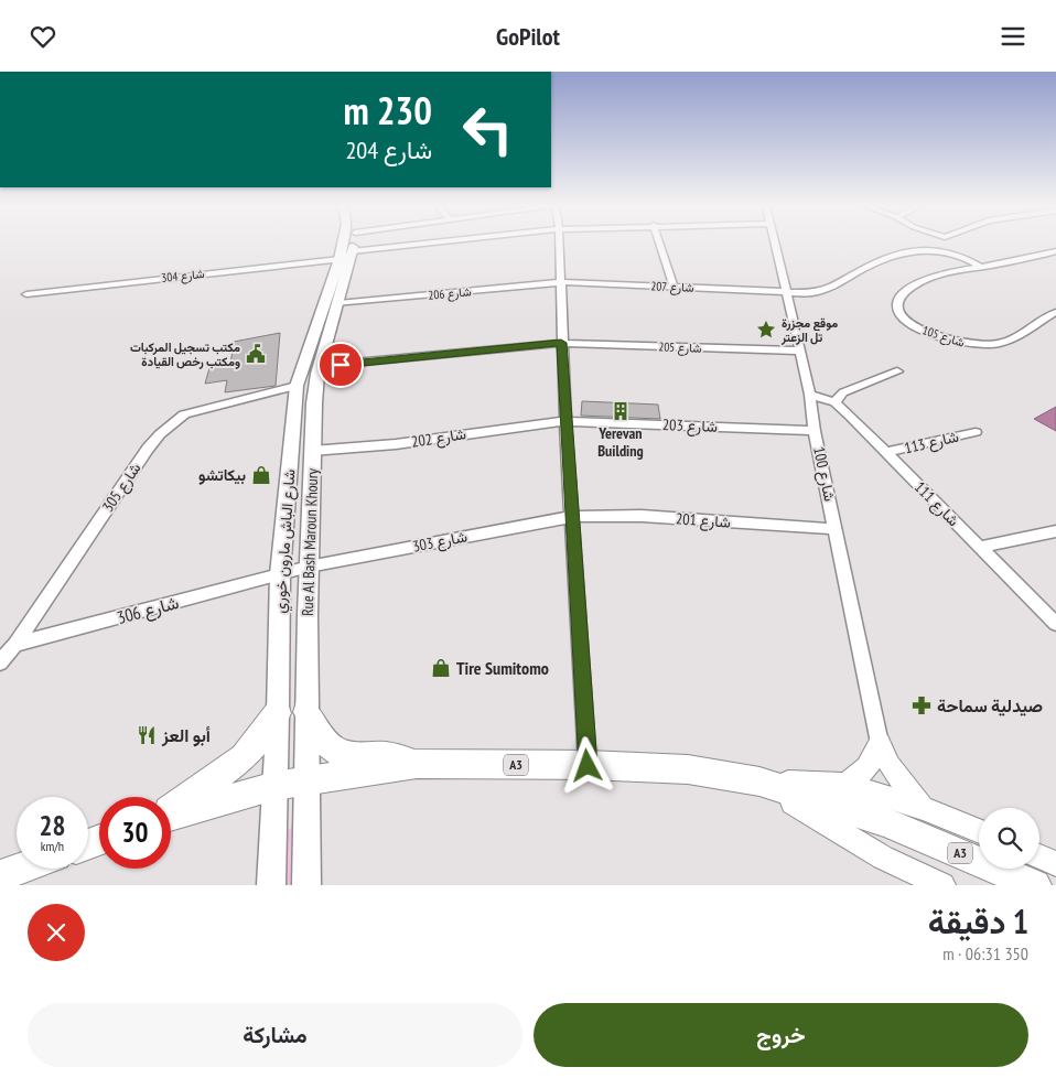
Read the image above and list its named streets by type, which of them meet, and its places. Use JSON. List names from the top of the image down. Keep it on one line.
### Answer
{"streets":{"highway":["A3"],"main road":["شارع الباش مارون خوري","Rue Al Bash Maroun Khoury"],"street":["شارع 304","شارع 207","شارع 206","شارع 105","شارع 205","شارع 203","شارع 202","شارع 113","شارع 100","شارع 305","شارع 111","شارع 201","شارع 303","شارع 306"]},"crossings":[["شارع 304","شارع الباش مارون خوري"],["شارع 304","Rue Al Bash Maroun Khoury"],["شارع 207","شارع 206"],["شارع 207","شارع 105"],["شارع 207","شارع 100"],["شارع 206","Rue Al Bash Maroun Khoury"],["شارع 205","شارع 100"],["شارع 205","Rue Al Bash Maroun Khoury"],["شارع 203","شارع 202"],["شارع 203","شارع 100"],["شارع 202","Rue Al Bash Maroun Khoury"],["شارع 113","شارع 111"],["شارع 100","شارع 111"],["شارع 100","شارع 201"],["شارع 305","شارع الباش مارون خوري"],["شارع 305","شارع 306"],["شارع 201","شارع 303"],["شارع الباش مارون خوري","شارع 303"],["شارع الباش مارون خوري","Rue Al Bash Maroun Khoury"],["شارع الباش مارون خوري","شارع 306"],["شارع الباش مارون خوري","A3"],["شارع 303","Rue Al Bash Maroun Khoury"],["شارع 303","شارع 306"],["Rue Al Bash Maroun Khoury","A3"]],"places":{"place":["موقع مجزرة تل الزعتر"],"public building":["مكتب تسجيل المركبات ومكتب رخص القيادة"],"building":["Yerevan Building"],"shop":["بيكاتشو","Tire Sumitomo"],"pharmacy":["صيدلية سماحة"],"restaurant":["أبو العز"]},"page":{"header":"GoPilot","turn":["230 m","شارع 204"],"speed":"28 km/h","limit":"30","heading":["1 دقيقة","350 m · 06:31"],"buttons":["خروج","مشاركة"]}}
